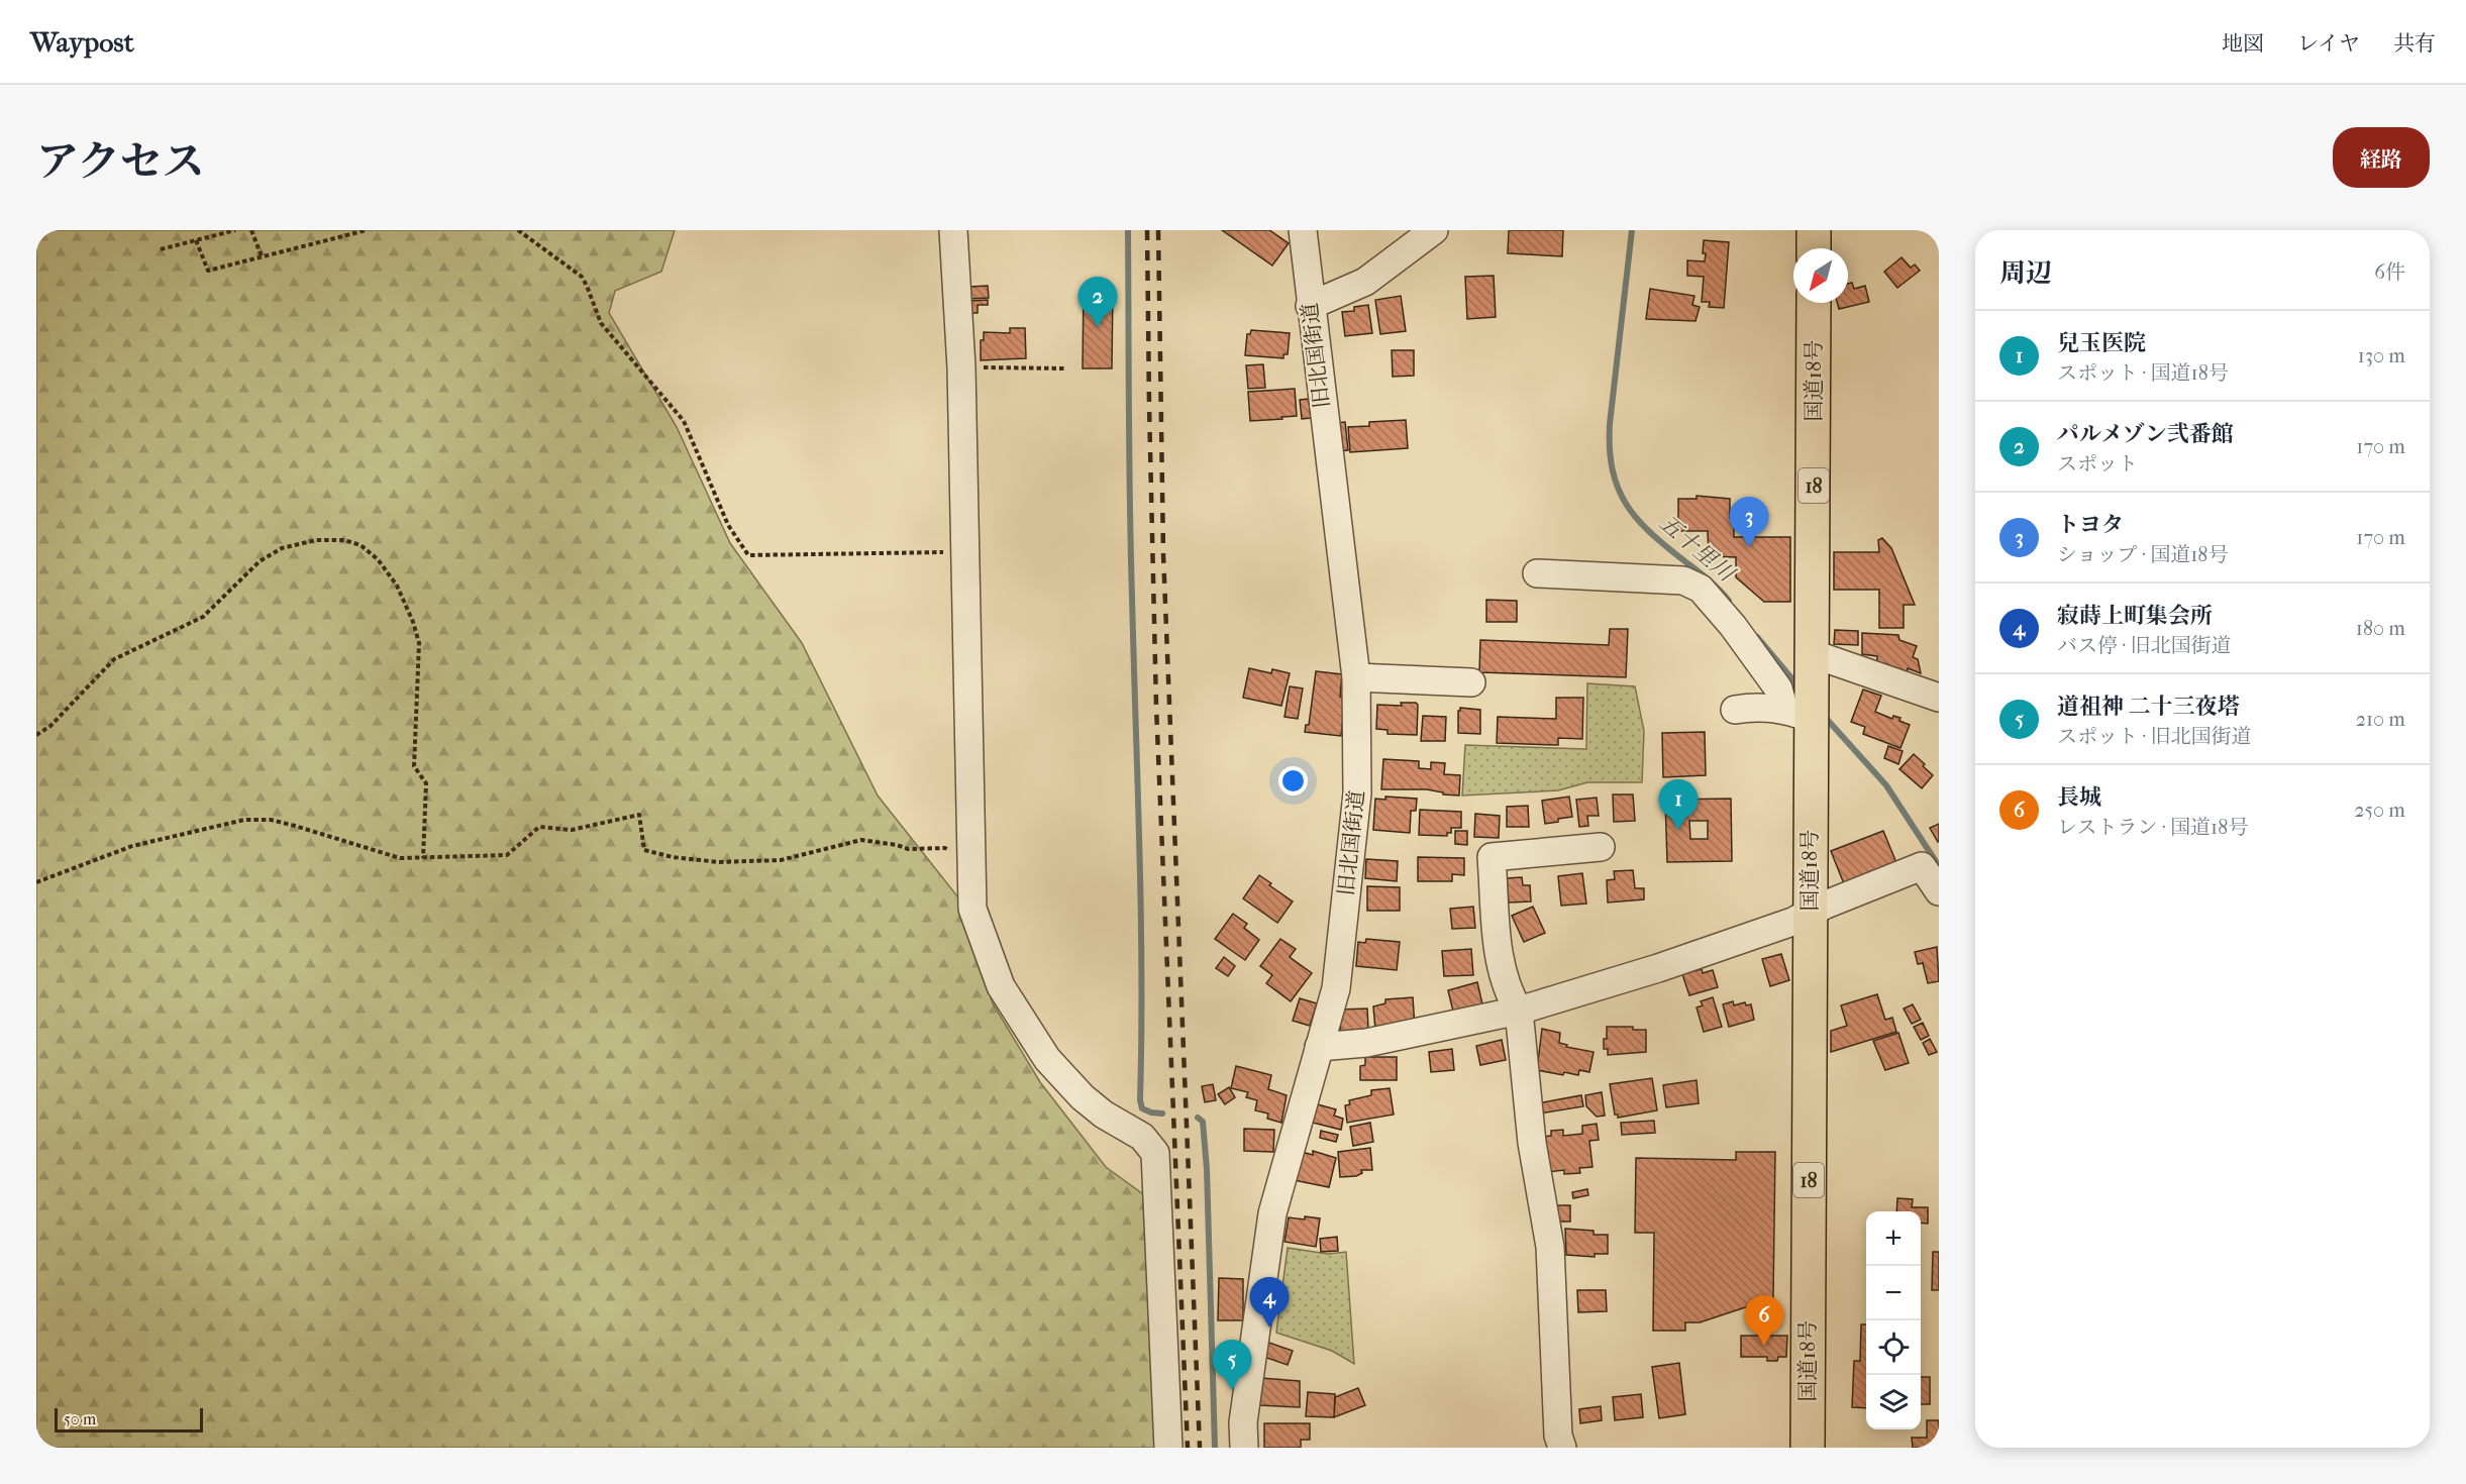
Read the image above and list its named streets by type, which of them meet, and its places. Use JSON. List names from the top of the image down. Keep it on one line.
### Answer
{"streets":{"highway":["国道18号","18"],"street":["旧北国街道"]},"water":["五十里川"],"scale_bar":"50 m","north":"bottom left","page":{"header":"Waypost","nav":["地図","レイヤ","共有"],"title":"アクセス","buttons":"経路","heading":["周辺","6件"],"pins":["2","3","1","4","6","5"],"list":[{"mark":"1","name":"兒玉医院","note":"スポット · 国道18号","value":"130 m"},{"mark":"2","name":"パルメゾン弐番館","note":"スポット","value":"170 m"},{"mark":"3","name":"トヨタ","note":"ショップ · 国道18号","value":"170 m"},{"mark":"4","name":"寂蒔上町集会所","note":"バス停 · 旧北国街道","value":"180 m"},{"mark":"5","name":"道祖神 二十三夜塔","note":"スポット · 旧北国街道","value":"210 m"},{"mark":"6","name":"長城","note":"レストラン · 国道18号","value":"250 m"}],"map_buttons":["+","−"],"scale":"50 m"}}
